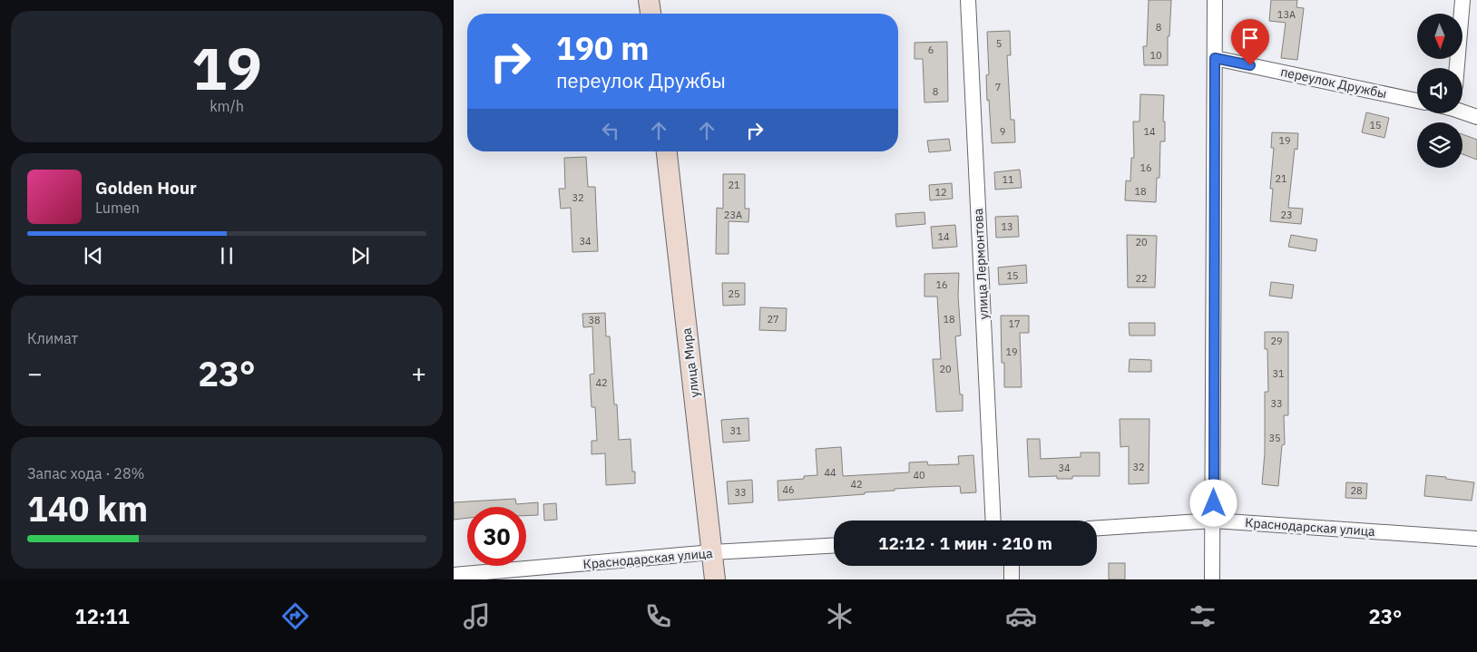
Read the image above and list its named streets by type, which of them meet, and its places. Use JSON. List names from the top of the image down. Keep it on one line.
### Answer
{"streets":{"main road":["улица Мира"],"street":["переулок Дружбы","улица Лермонтова","Краснодарская улица"]},"crossings":[["улица Мира","Краснодарская улица"]],"house_numbers":["13А","8","5","6","10","7","8","15","9","14","19","16","21","11","21","18","12","32","23А","23","13","14","34","20","15","22","16","25","27","18","38","17","29","19","20","31","42","33","31","35","32","34","44","40","42","46","28","33"],"north":"bottom","page":{"tile":[["19","km/h"],"Климат",["Запас хода · 28%","140 km"]],"turn":["190 m","переулок Дружбы"],"song":["Golden Hour","Lumen"],"heat":["−","23°","+"],"limit":"30","trip":"12:12 · 1 мин · 210 m","tabs":["12:11","23°"]}}
